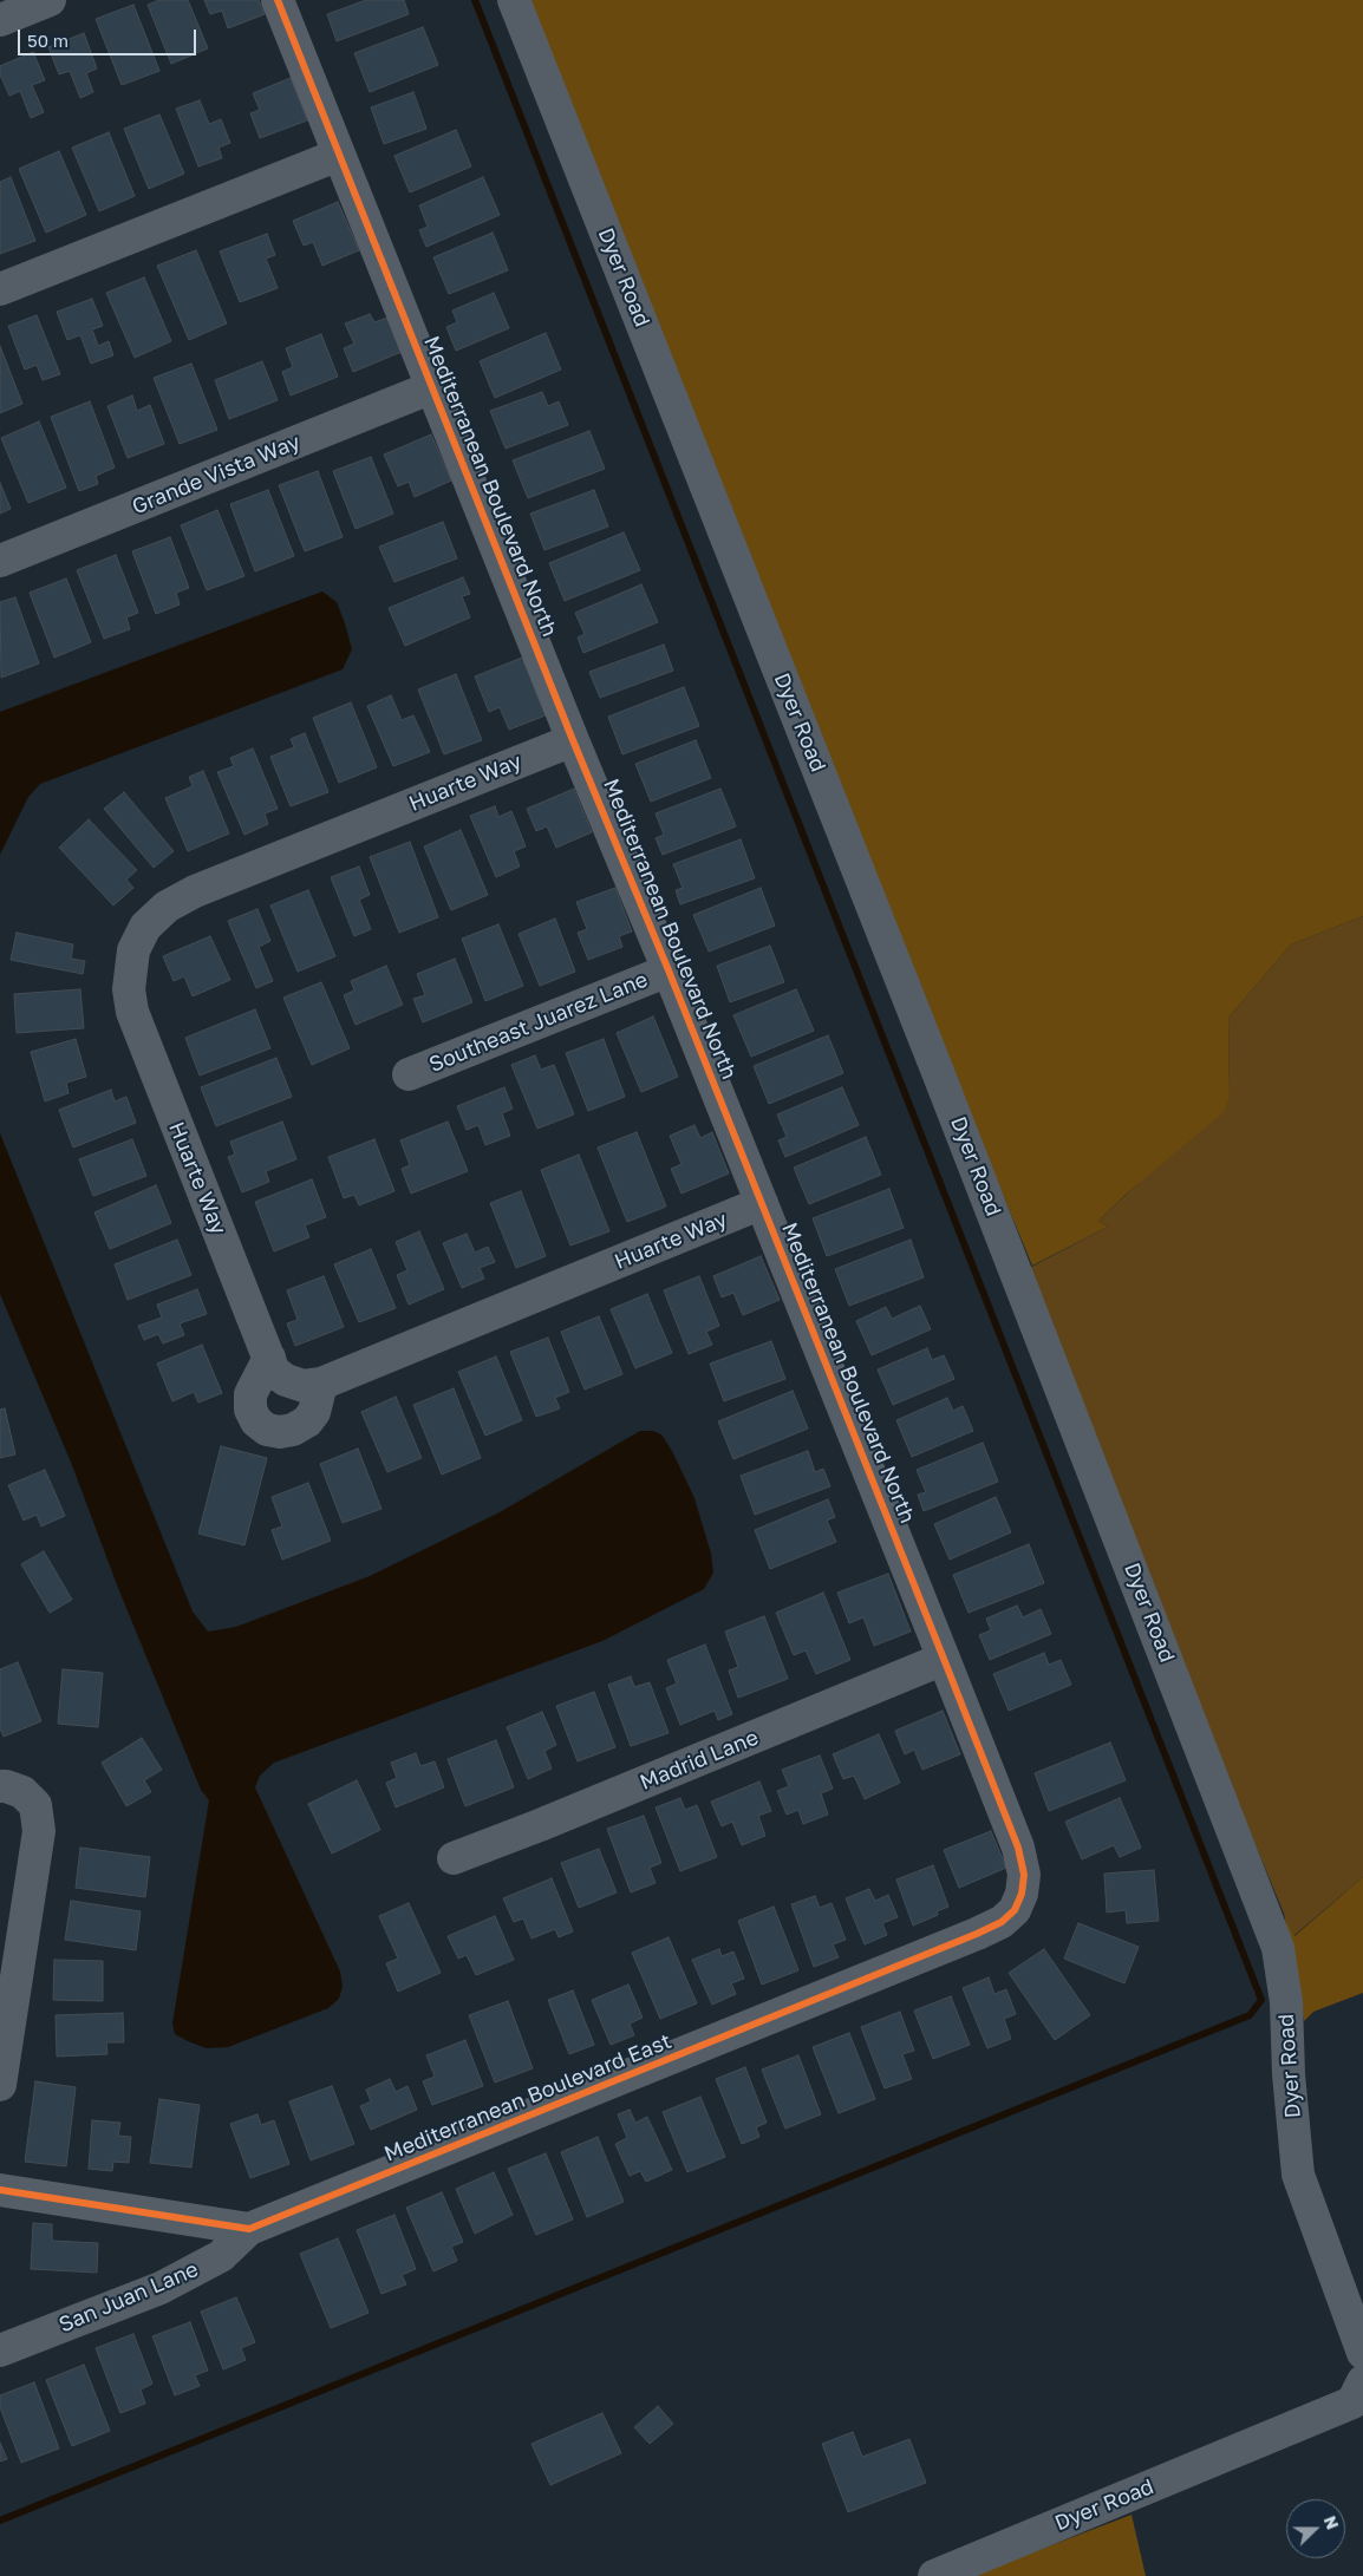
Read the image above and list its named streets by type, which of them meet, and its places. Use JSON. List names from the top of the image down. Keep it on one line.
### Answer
{"streets":{"street":["Dyer Road","Grande Vista Way","Mediterranean Boulevard North","Huarte Way","Southeast Juarez Lane","Madrid Lane","Mediterranean Boulevard East","San Juan Lane"]},"crossings":[["Grande Vista Way","Mediterranean Boulevard North"],["Mediterranean Boulevard North","Huarte Way"],["Mediterranean Boulevard North","Southeast Juarez Lane"],["Mediterranean Boulevard North","Madrid Lane"],["Mediterranean Boulevard North","Mediterranean Boulevard East"],["Mediterranean Boulevard East","San Juan Lane"]],"scale_bar":"50 m","north":"right"}
